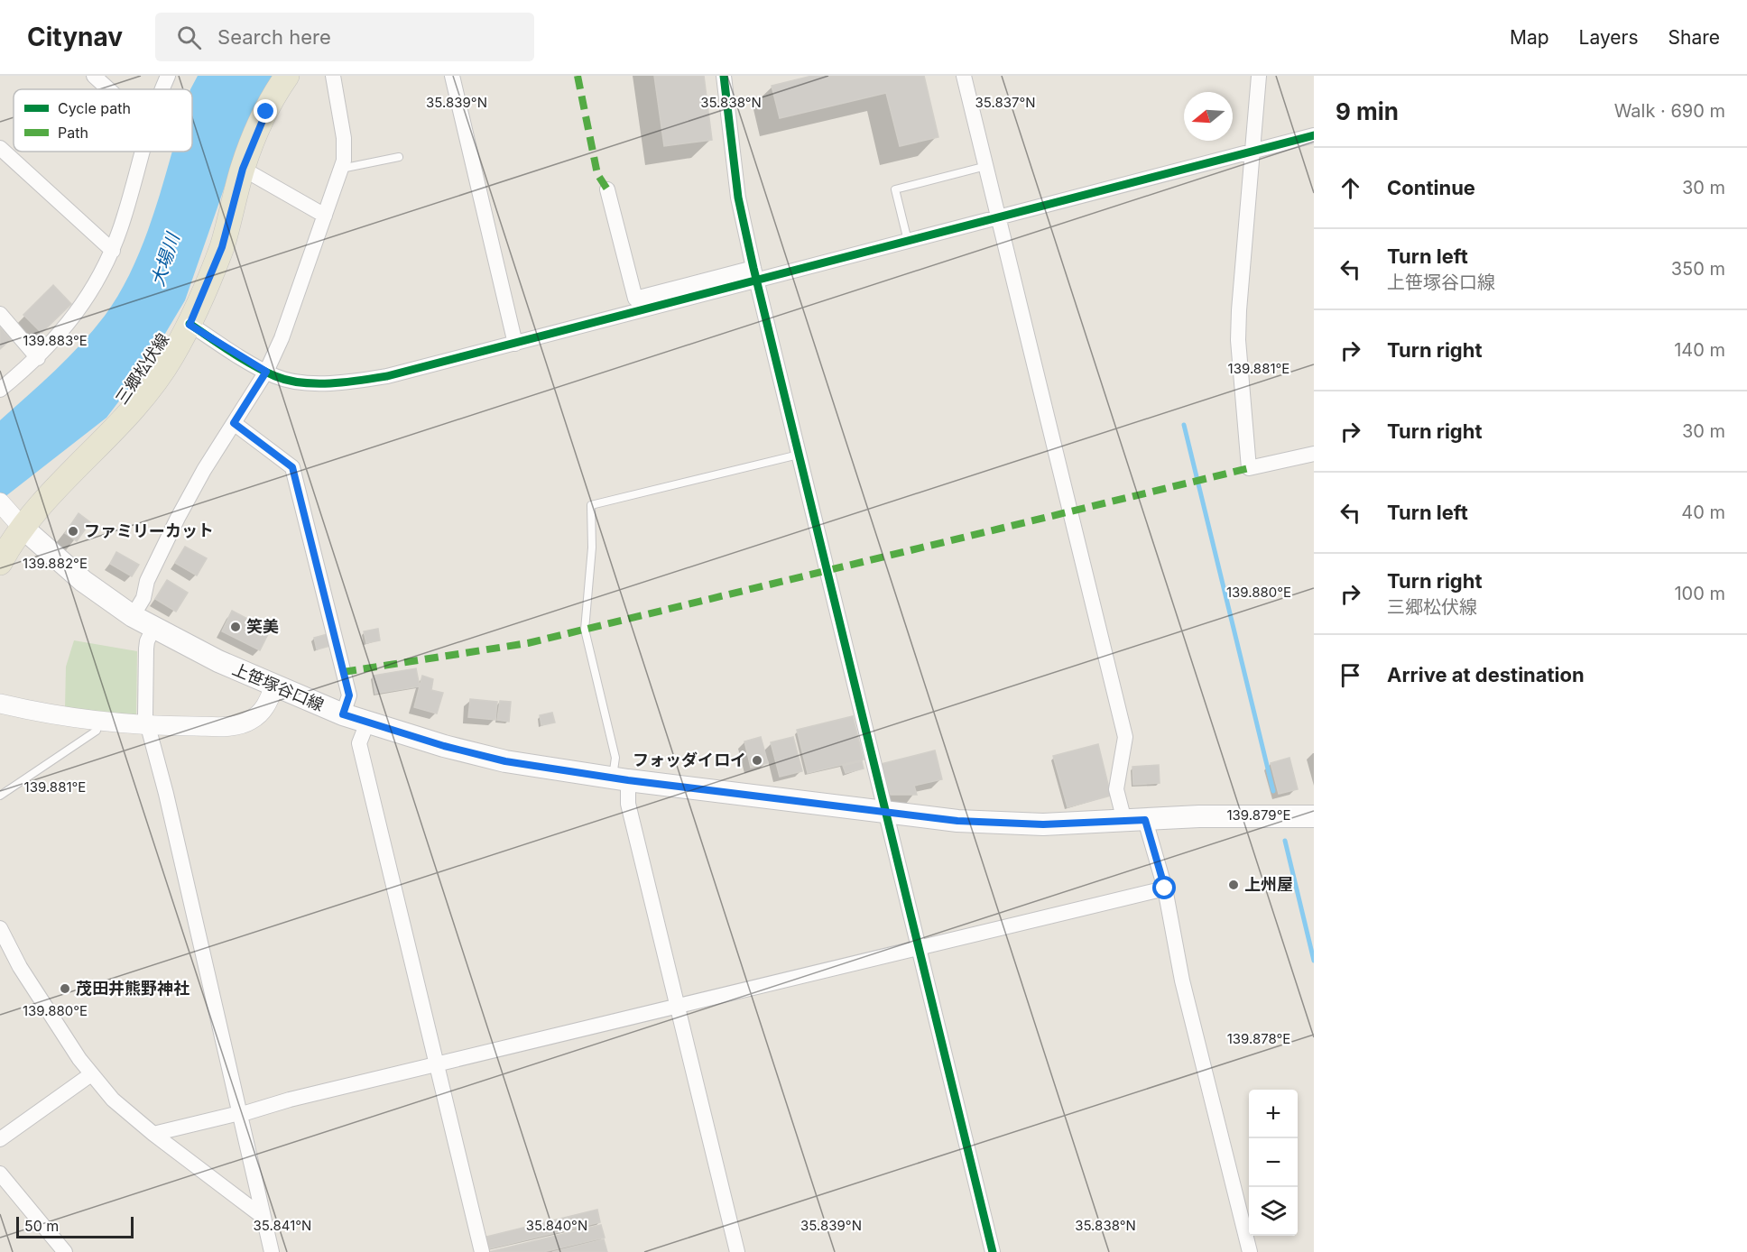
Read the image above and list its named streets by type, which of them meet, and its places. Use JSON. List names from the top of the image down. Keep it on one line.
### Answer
{"streets":{"main road":["三郷松伏線","上笹塚谷口線"]},"crossings":[["三郷松伏線","上笹塚谷口線"]],"water":["大場川"],"places":["ファミリーカット","笑美","フォッダイロイ","上州屋","茂田井熊野神社"],"legend":["Cycle path","Path"],"scale_bar":"50 m","north":"left","page":{"header":"Citynav","search":"Search here","nav":["Map","Layers","Share"],"heading":["9 min","Walk · 690 m"],"list":[["Continue","30 m"],["Turn left","上笹塚谷口線","350 m"],["Turn right","140 m"],["Turn right","30 m"],["Turn left","40 m"],["Turn right","三郷松伏線","100 m"],"Arrive at destination"],"map_buttons":["+","−"],"scale":"50 m"},"coordinates":["35.839°N","35.838°N","35.837°N","139.883°E","139.881°E","139.882°E","139.880°E","139.879°E","139.878°E","35.841°N","35.840°N"]}
